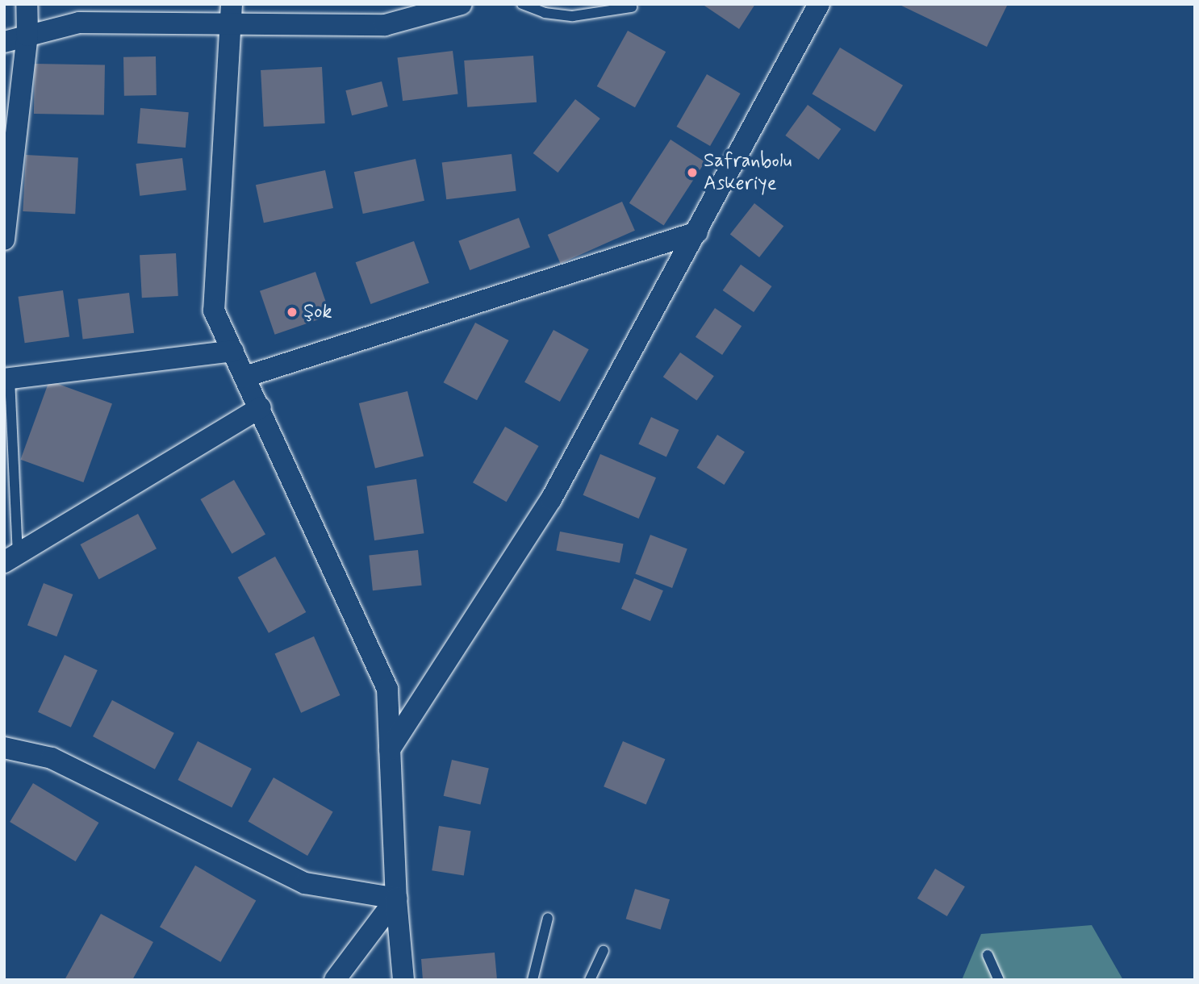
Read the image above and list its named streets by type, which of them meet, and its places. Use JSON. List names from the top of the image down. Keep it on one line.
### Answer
{"places":["Safranbolu Askeriye","Şok"]}
